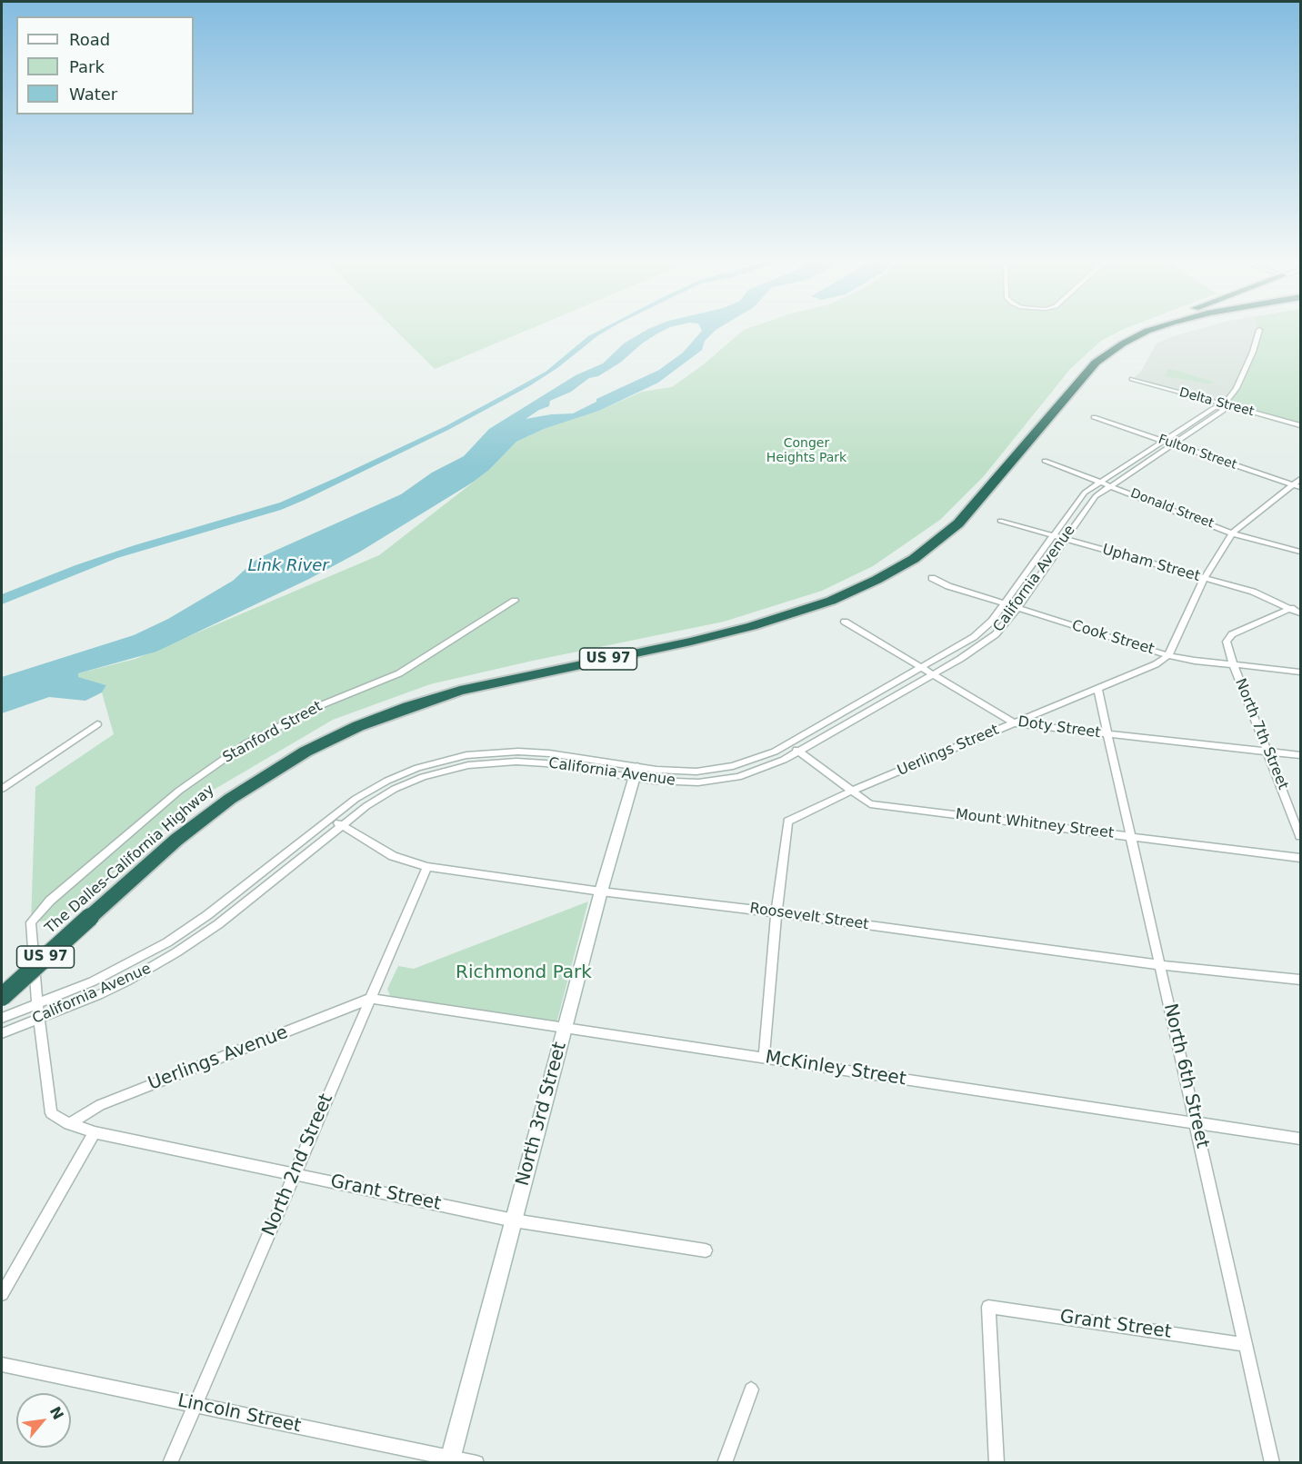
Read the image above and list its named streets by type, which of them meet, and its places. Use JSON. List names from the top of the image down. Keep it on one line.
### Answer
{"streets":{"highway":["US 97","The Dalles-California Highway"],"street":["Delta Street","Fulton Street","Donald Street","Upham Street","California Avenue","Cook Street","Doty Street","Stanford Street","North 7th Street","Uerlings Street","Mount Whitney Street","Roosevelt Street","Uerlings Avenue","McKinley Street","North 6th Street","North 3rd Street","North 2nd Street","Grant Street","Lincoln Street"]},"crossings":[["Delta Street","California Avenue"],["Fulton Street","California Avenue"],["Donald Street","California Avenue"],["Upham Street","California Avenue"],["California Avenue","Cook Street"],["California Avenue","Doty Street"],["California Avenue","Stanford Street"],["California Avenue","Mount Whitney Street"],["California Avenue","Roosevelt Street"],["California Avenue","North 3rd Street"],["Cook Street","North 7th Street"],["Cook Street","Uerlings Street"],["Doty Street","North 7th Street"],["Doty Street","Uerlings Street"],["Doty Street","North 6th Street"],["Uerlings Street","Mount Whitney Street"],["Uerlings Street","Roosevelt Street"],["Uerlings Street","North 6th Street"],["Mount Whitney Street","North 6th Street"],["Roosevelt Street","North 6th Street"],["Roosevelt Street","North 3rd Street"],["Roosevelt Street","North 2nd Street"],["Uerlings Avenue","McKinley Street"],["Uerlings Avenue","North 2nd Street"],["Uerlings Avenue","Grant Street"],["McKinley Street","North 6th Street"],["McKinley Street","North 3rd Street"],["McKinley Street","North 2nd Street"],["North 6th Street","Grant Street"],["North 3rd Street","Grant Street"],["North 3rd Street","Lincoln Street"],["North 2nd Street","Grant Street"],["North 2nd Street","Lincoln Street"]],"water":["Link River"],"parks":["Conger Heights Park","Richmond Park"],"legend":["Road","Park","Water"],"north":"top right"}
